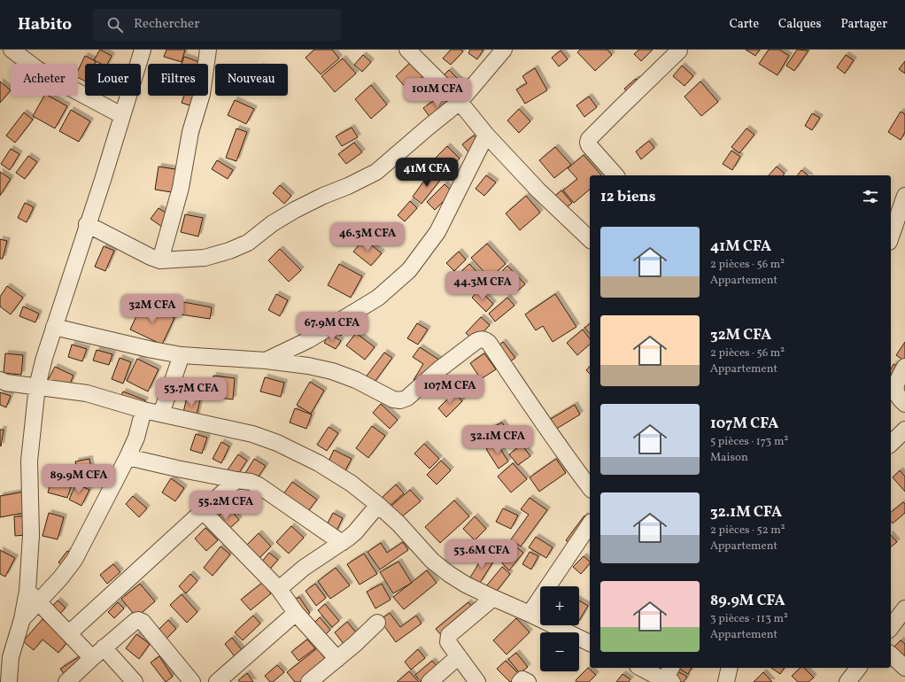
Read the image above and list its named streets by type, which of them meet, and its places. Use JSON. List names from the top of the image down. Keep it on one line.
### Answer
{"page":{"header":"Habito","search":"Rechercher","nav":["Carte","Calques","Partager"],"chip":["Acheter","Louer","Filtres","Nouveau"],"price":["101M CFA","41M CFA","46.3M CFA","44.3M CFA","32M CFA","67.9M CFA","107M CFA","53.7M CFA","32.1M CFA","89.9M CFA","55.2M CFA","53.6M CFA"],"heading":"12 biens","list":[{"name":"41M CFA","note":"2 pièces · 56 m² · Appartement"},{"name":"32M CFA","note":"2 pièces · 56 m² · Appartement"},{"name":"107M CFA","note":"5 pièces · 173 m² · Maison"},{"name":"32.1M CFA","note":"2 pièces · 52 m² · Appartement"},{"name":"89.9M CFA","note":"3 pièces · 113 m² · Appartement"}],"map_buttons":["+","−"]}}
